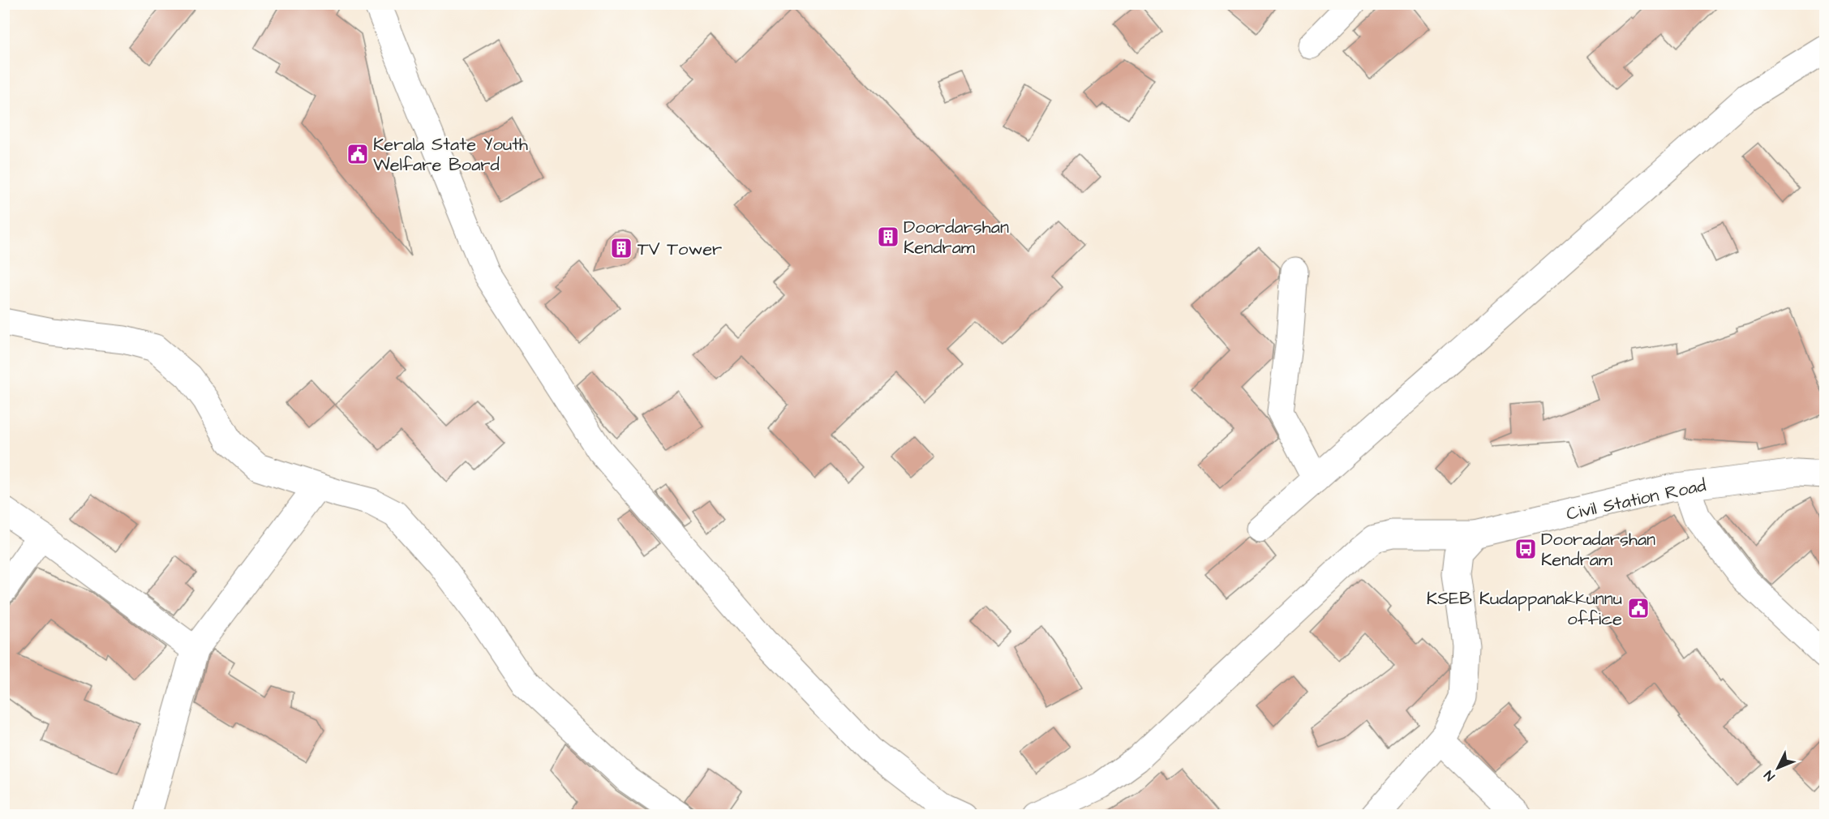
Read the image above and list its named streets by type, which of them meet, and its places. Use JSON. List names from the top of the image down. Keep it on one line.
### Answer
{"streets":{"street":["Civil Station Road"]},"places":{"public building":["Kerala State Youth Welfare Board","KSEB Kudappanakkunnu office"],"building":["Doordarshan Kendram","TV Tower"],"bus stop":["Dooradarshan Kendram"]},"north":"bottom left"}
